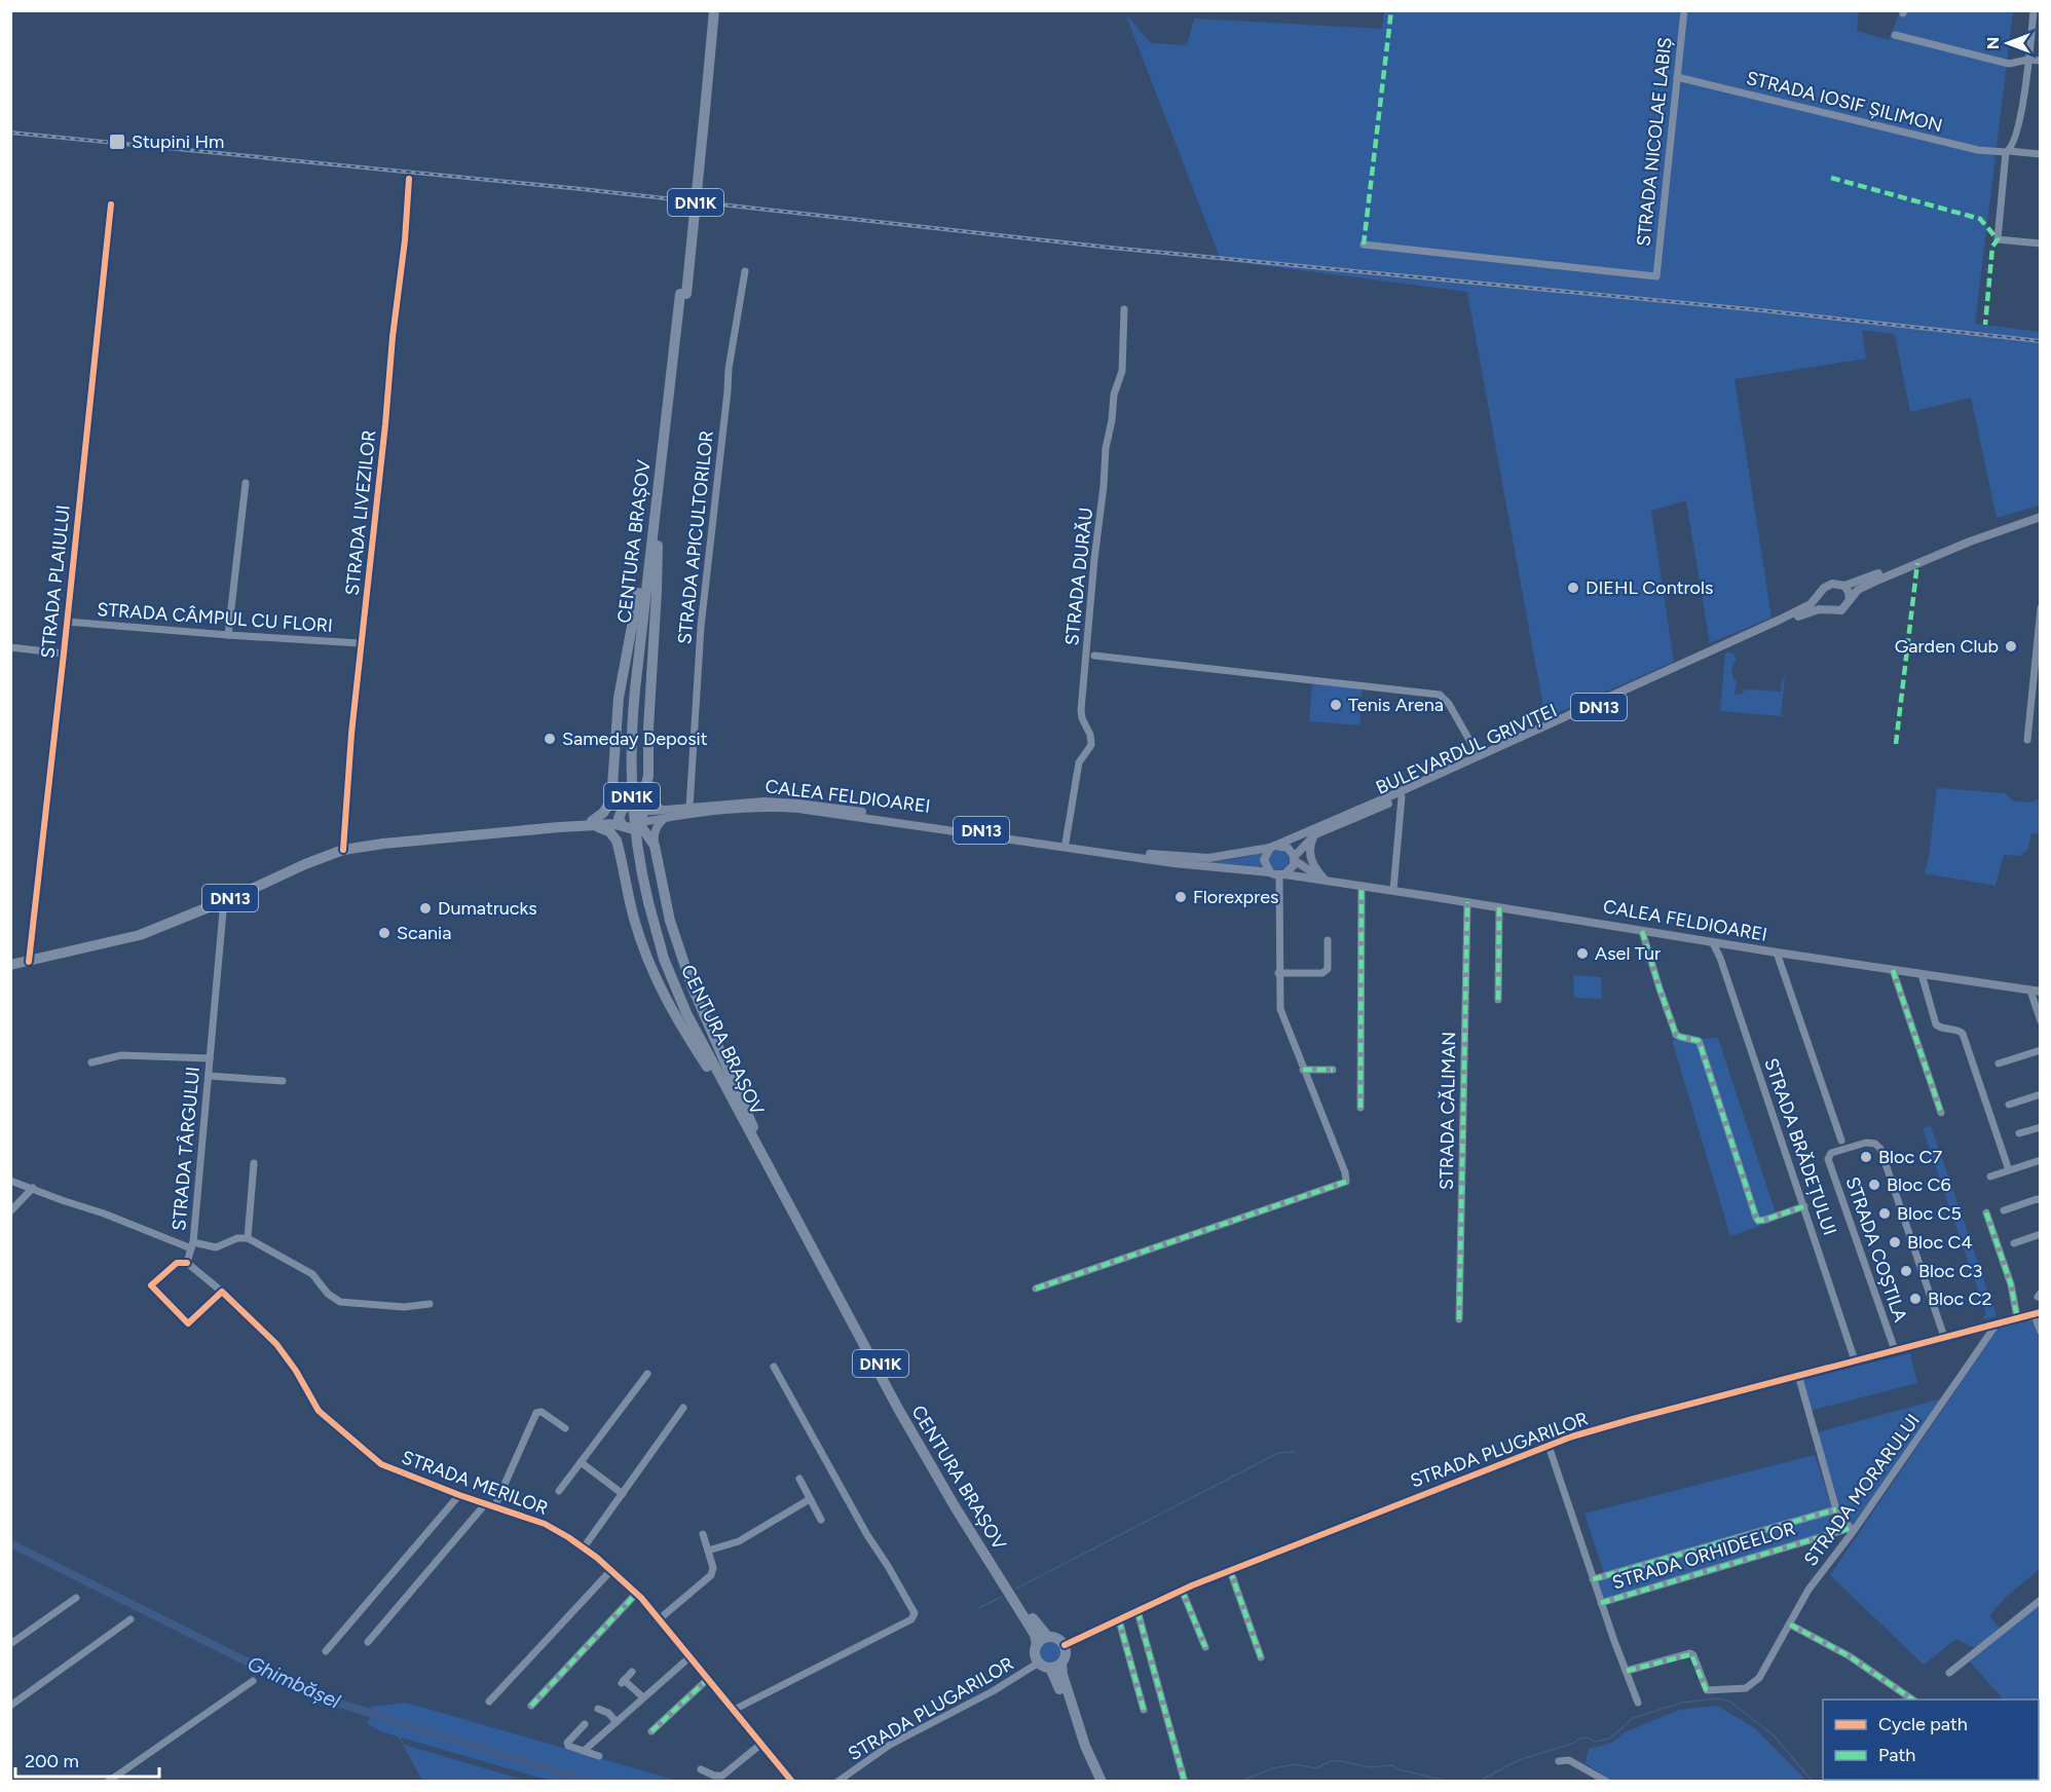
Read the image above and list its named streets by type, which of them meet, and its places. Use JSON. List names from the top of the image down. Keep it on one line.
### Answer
{"streets":{"highway":["DN1K","CENTURA BRAȘOV","DN13","CALEA FELDIOAREI"],"main road":["BULEVARDUL GRIVIȚEI"],"street":["STRADA IOSIF ȘILIMON","STRADA NICOLAE LABIȘ","STRADA LIVEZILOR","STRADA APICULTORILOR","STRADA DURĂU","STRADA PLAIULUI","STRADA CÂMPUL CU FLORI","STRADA CĂLIMAN","STRADA BRĂDEȚULUI","STRADA TÂRGULUI","STRADA COȘTILA","STRADA PLUGARILOR","STRADA MERILOR","STRADA MORARULUI","STRADA ORHIDEELOR"]},"crossings":[["STRADA IOSIF ȘILIMON","STRADA NICOLAE LABIȘ"],["DN1K","CENTURA BRAȘOV"],["STRADA LIVEZILOR","STRADA CÂMPUL CU FLORI"],["STRADA LIVEZILOR","CALEA FELDIOAREI"],["STRADA APICULTORILOR","CALEA FELDIOAREI"],["CENTURA BRAȘOV","STRADA PLUGARILOR"],["STRADA DURĂU","CALEA FELDIOAREI"],["STRADA PLAIULUI","STRADA CÂMPUL CU FLORI"],["STRADA PLAIULUI","CALEA FELDIOAREI"],["DN13","BULEVARDUL GRIVIȚEI"],["DN13","CALEA FELDIOAREI"],["BULEVARDUL GRIVIȚEI","CALEA FELDIOAREI"],["CALEA FELDIOAREI","STRADA CĂLIMAN"],["CALEA FELDIOAREI","STRADA BRĂDEȚULUI"],["CALEA FELDIOAREI","STRADA TÂRGULUI"],["STRADA BRĂDEȚULUI","STRADA PLUGARILOR"],["STRADA COȘTILA","STRADA PLUGARILOR"],["STRADA PLUGARILOR","STRADA MORARULUI"],["STRADA MORARULUI","STRADA ORHIDEELOR"]],"water":["Ghimbășel"],"places":{"transit":["Stupini Hm"],"other":["DIEHL Controls","Garden Club","Tenis Arena","Sameday Deposit","Florexpres","Dumatrucks","Scania","Asel Tur","Bloc C7","Bloc C6","Bloc C5","Bloc C4","Bloc C3","Bloc C2"]},"legend":["Cycle path","Path"],"scale_bar":"200 m","north":"left"}
